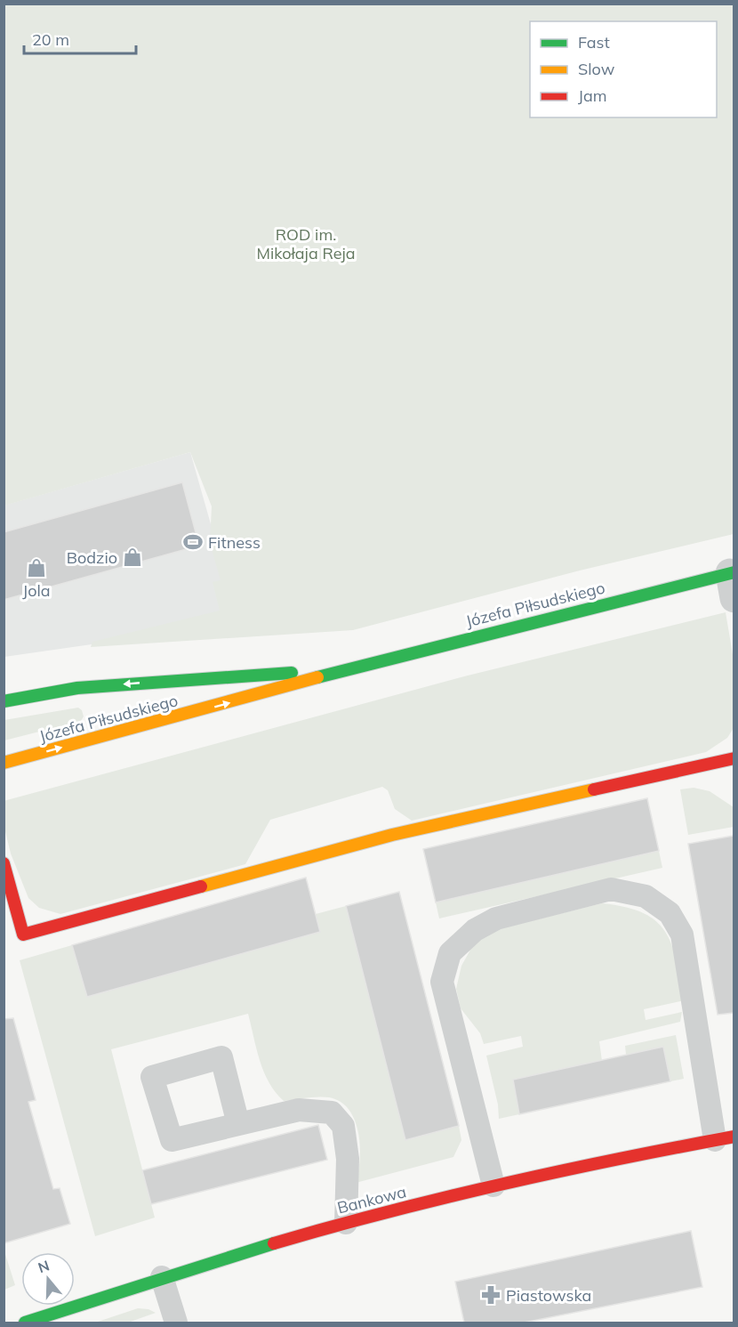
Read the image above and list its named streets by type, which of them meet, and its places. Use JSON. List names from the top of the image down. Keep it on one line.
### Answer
{"streets":{"street":["Józefa Piłsudskiego","Bankowa"]},"parks":["ROD im. Mikołaja Reja"],"places":{"sports":["Fitness"],"shop":["Bodzio","Jola"],"pharmacy":["Piastowska"]},"legend":["Fast","Slow","Jam"],"scale_bar":"20 m","north":"top"}
